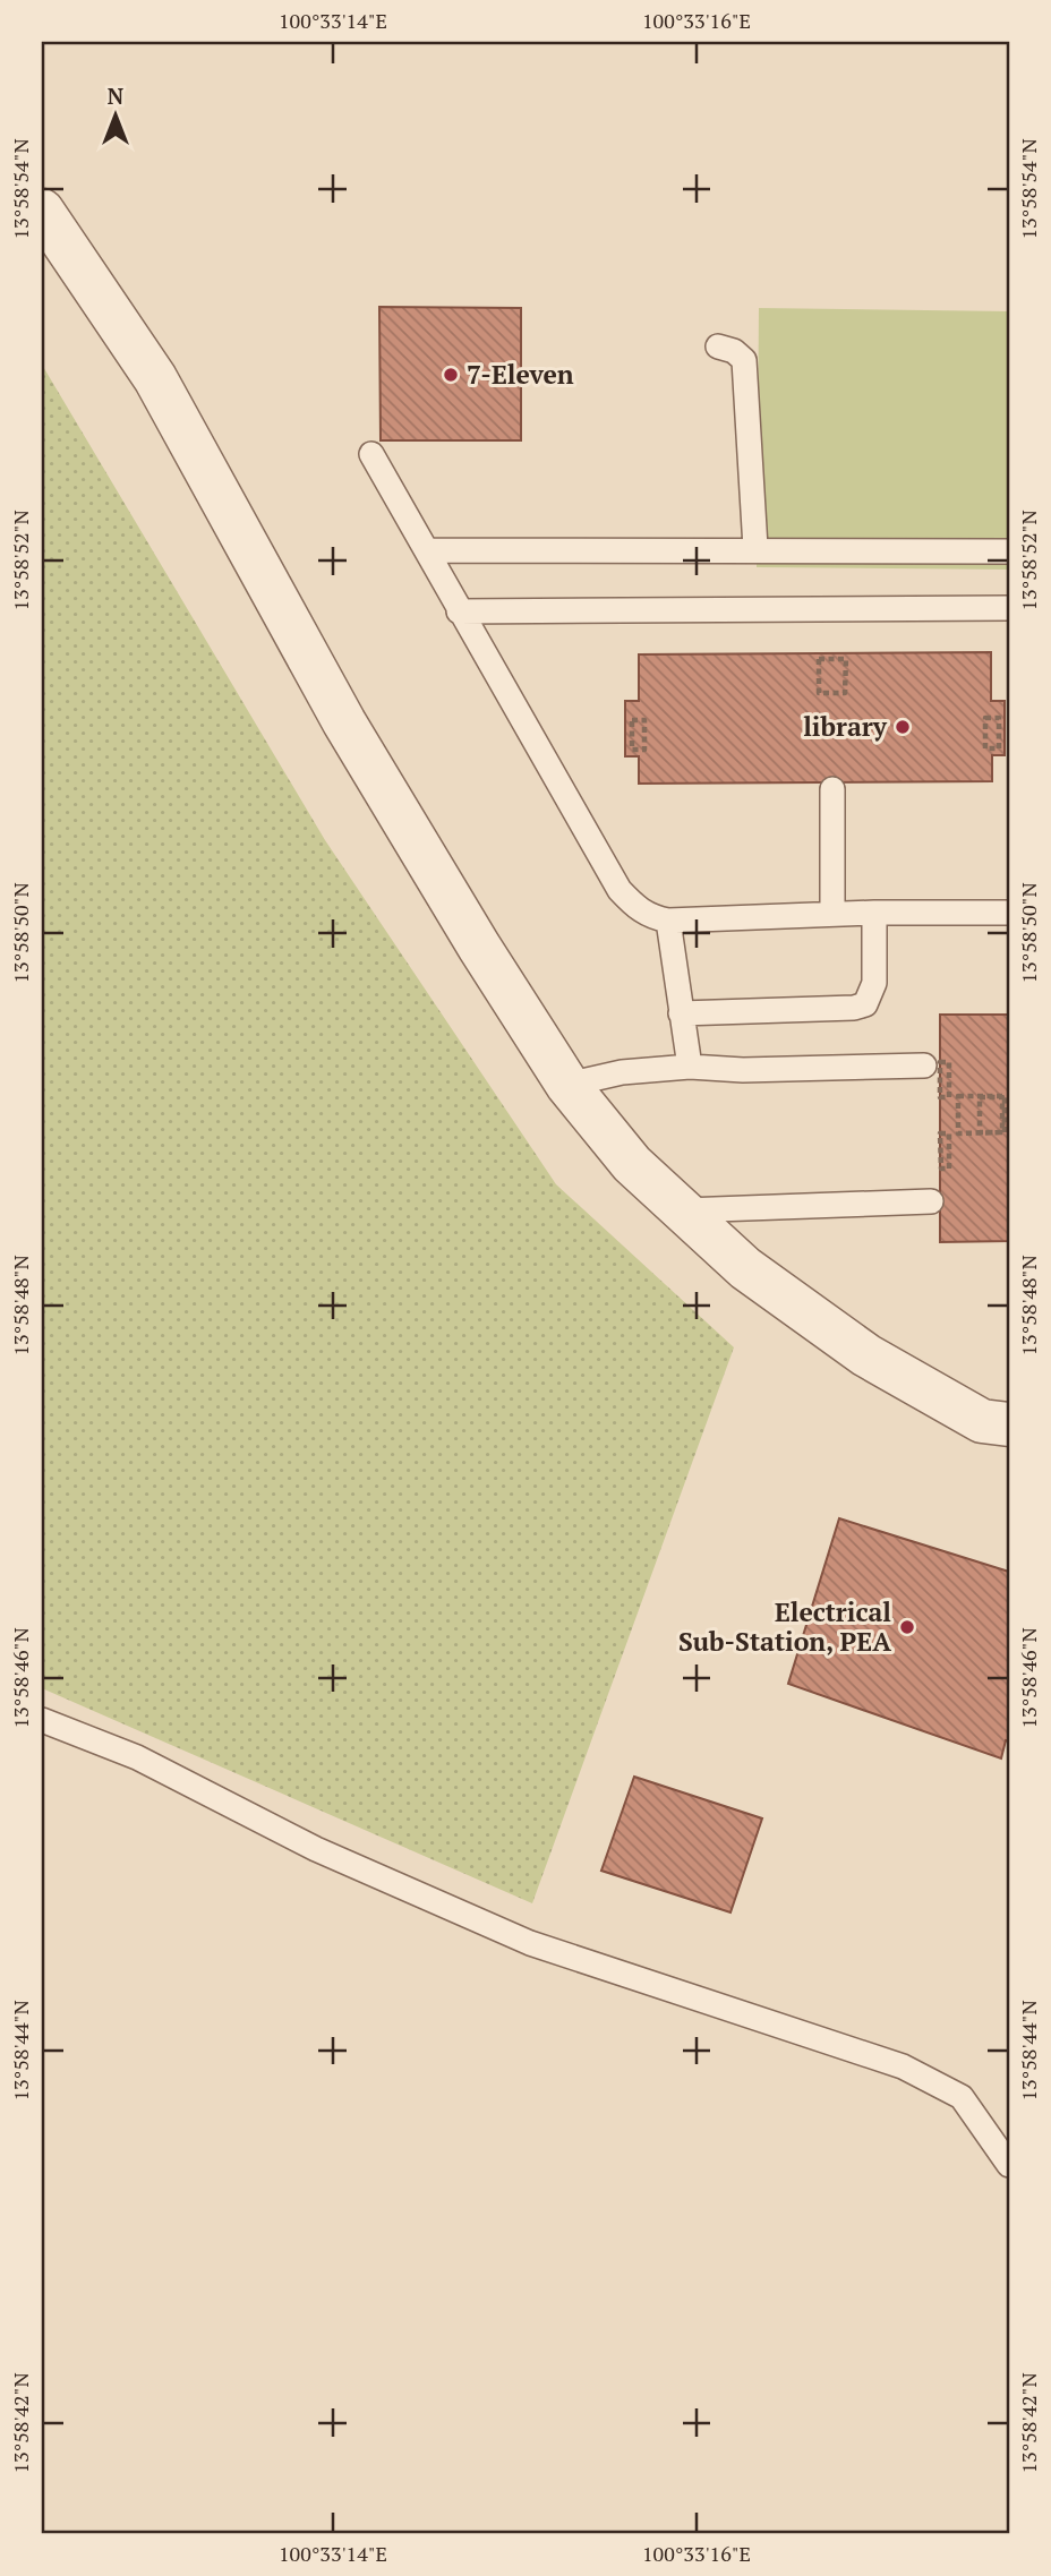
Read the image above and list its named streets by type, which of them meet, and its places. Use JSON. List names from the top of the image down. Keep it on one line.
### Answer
{"places":["7-Eleven","library","Electrical Sub-Station, PEA"],"north":"top","coordinates":["100°33'14\"E","100°33'16\"E","13°58'54\"N","13°58'52\"N","13°58'50\"N","13°58'48\"N","13°58'46\"N","13°58'44\"N","13°58'42\"N"]}
